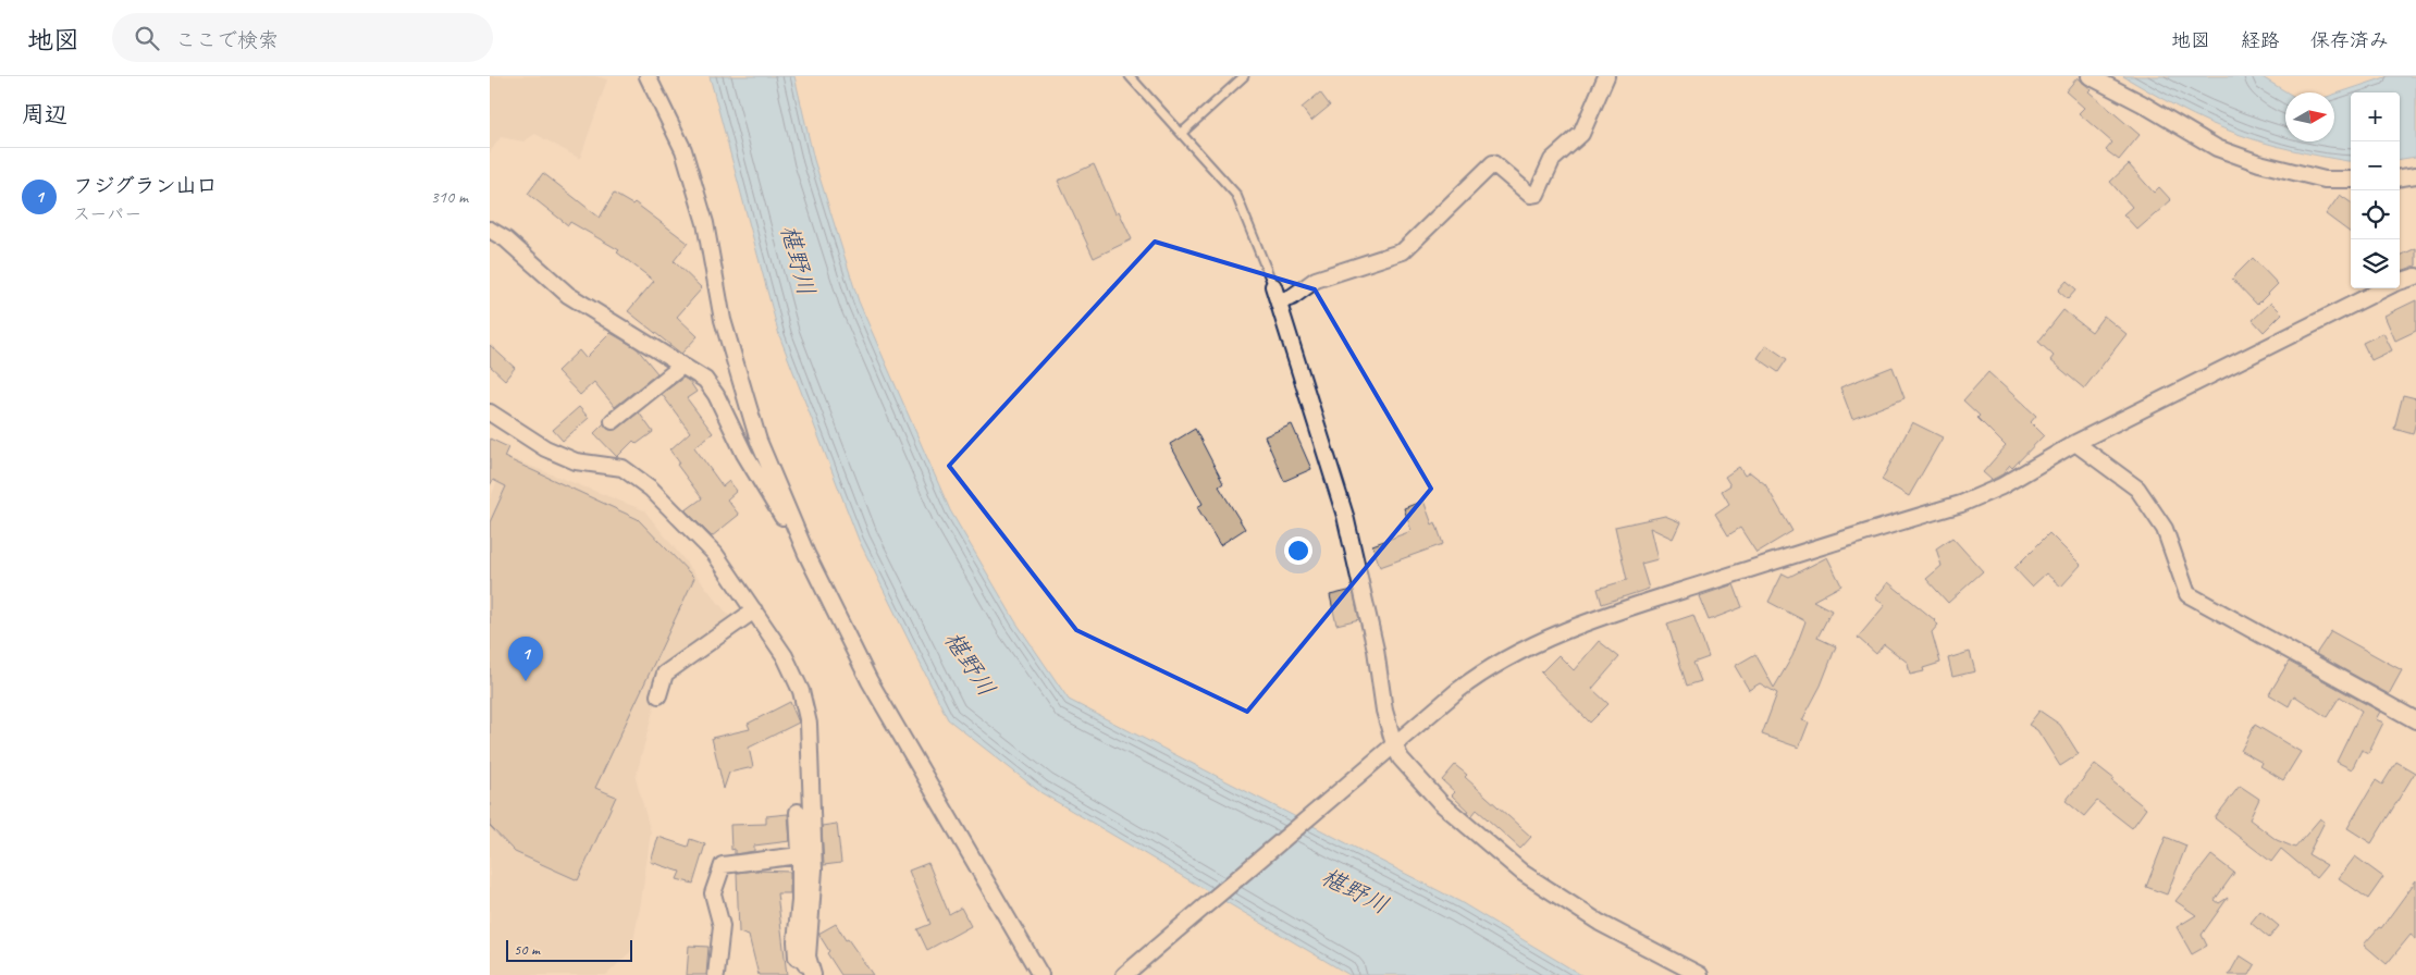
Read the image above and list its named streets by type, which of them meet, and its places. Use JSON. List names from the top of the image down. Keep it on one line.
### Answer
{"water":["椹野川"],"scale_bar":"50 m","north":"right","page":{"header":"地図","search":"ここで検索","nav":["地図","経路","保存済み"],"heading":"周辺","map_buttons":["+","−"],"list":[{"mark":"1","name":"フジグラン山口","note":"スーパー","value":"310 m"}],"pins":"1","scale":"50 m"}}
